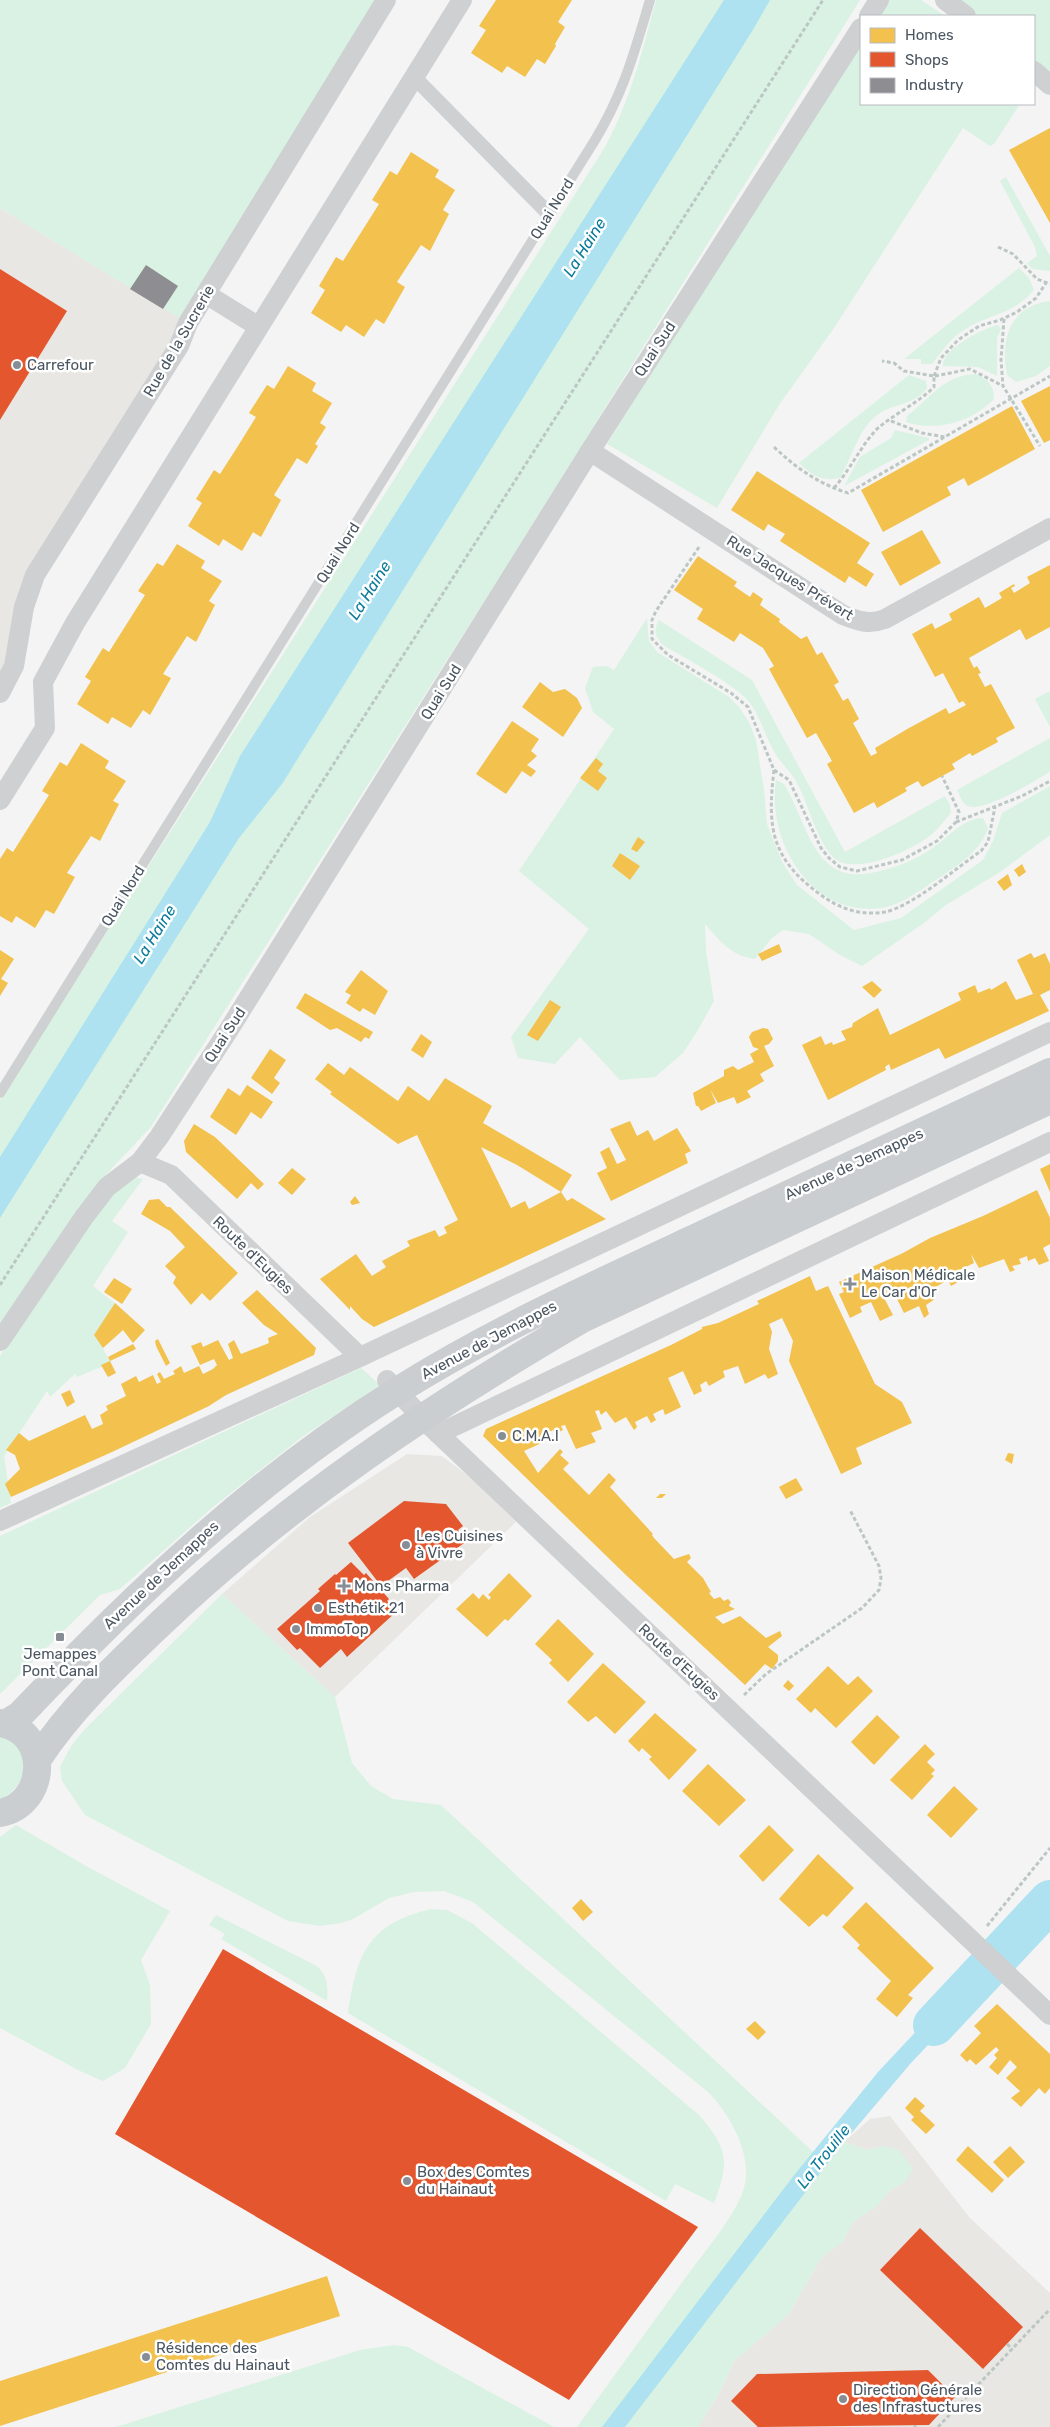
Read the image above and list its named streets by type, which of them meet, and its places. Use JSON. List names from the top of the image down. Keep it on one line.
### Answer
{"streets":{"main road":["Avenue de Jemappes"],"street":["Rue de la Sucrerie","Quai Sud","Rue Jacques Prévert","Route d'Eugies"],"lane":["Quai Nord"]},"crossings":[["Quai Sud","Rue Jacques Prévert"],["Quai Sud","Route d'Eugies"],["Avenue de Jemappes","Route d'Eugies"]],"water":["La Haine","La Trouille"],"places":{"other":["Carrefour","C.M.A.I","Les Cuisines à Vivre","Esthétik 21","ImmoTop","Box des Comtes du Hainaut","Résidence des Comtes du Hainaut","Direction Générale des Infrastuctures"],"health":["Maison Médicale Le Car d'Or","Mons Pharma"],"transit":["Jemappes Pont Canal"]},"legend":["Homes","Shops","Industry"]}
